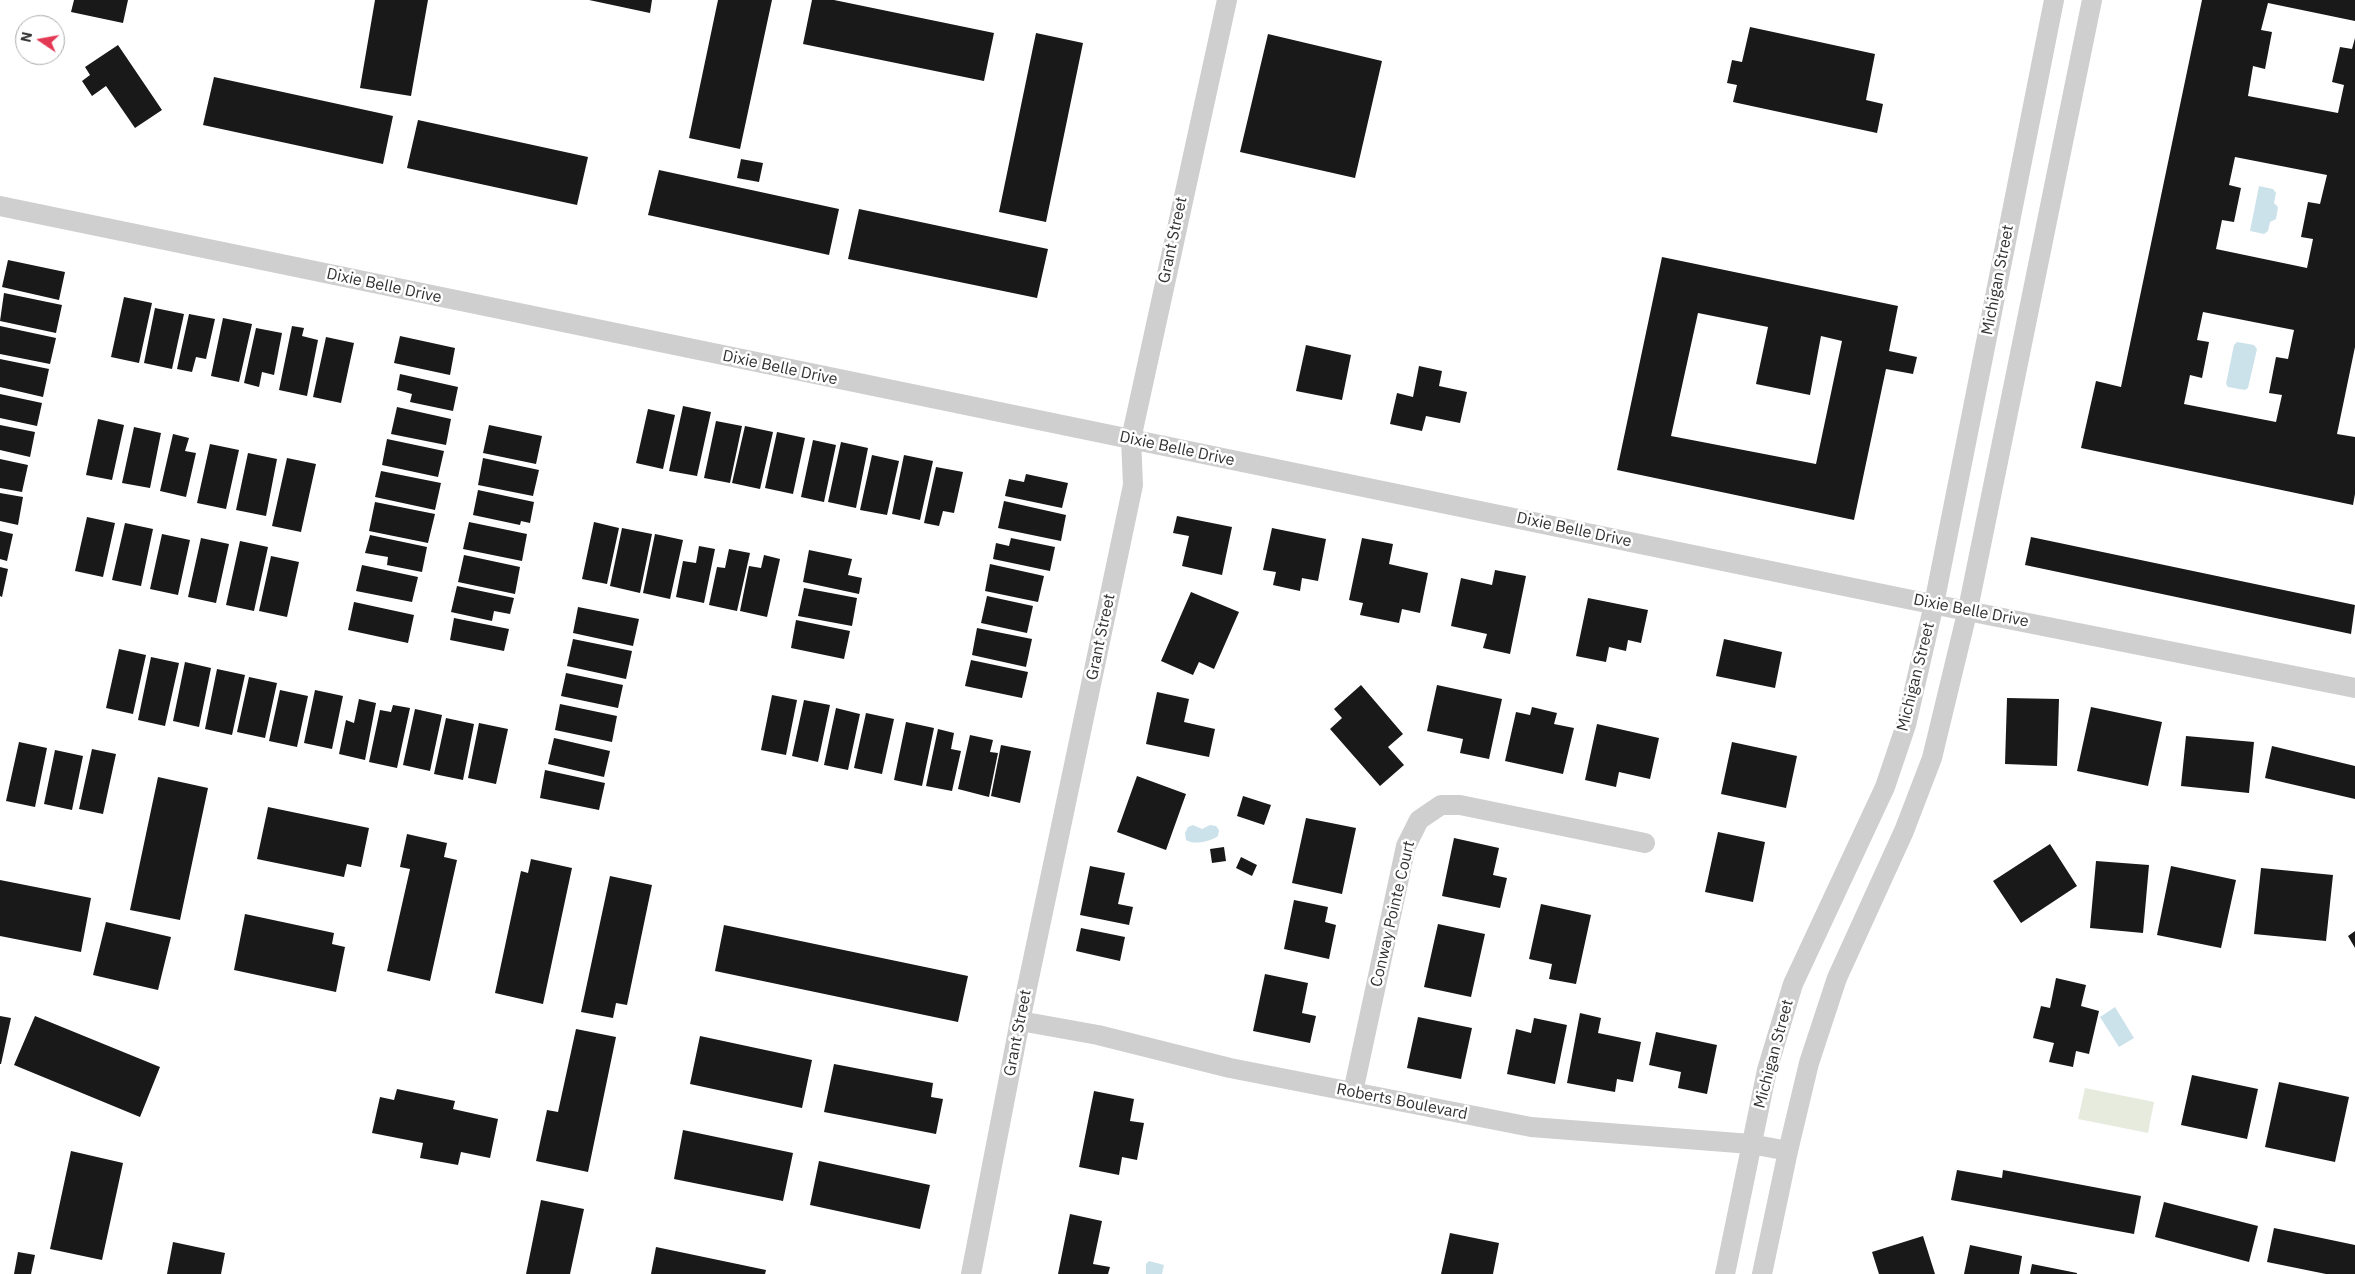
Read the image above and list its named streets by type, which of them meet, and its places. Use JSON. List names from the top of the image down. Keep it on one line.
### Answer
{"streets":{"street":["Grant Street","Michigan Street","Dixie Belle Drive","Conway Pointe Court","Roberts Boulevard"]},"crossings":[["Grant Street","Dixie Belle Drive"],["Grant Street","Roberts Boulevard"],["Michigan Street","Dixie Belle Drive"],["Michigan Street","Roberts Boulevard"],["Conway Pointe Court","Roberts Boulevard"]],"north":"left"}
